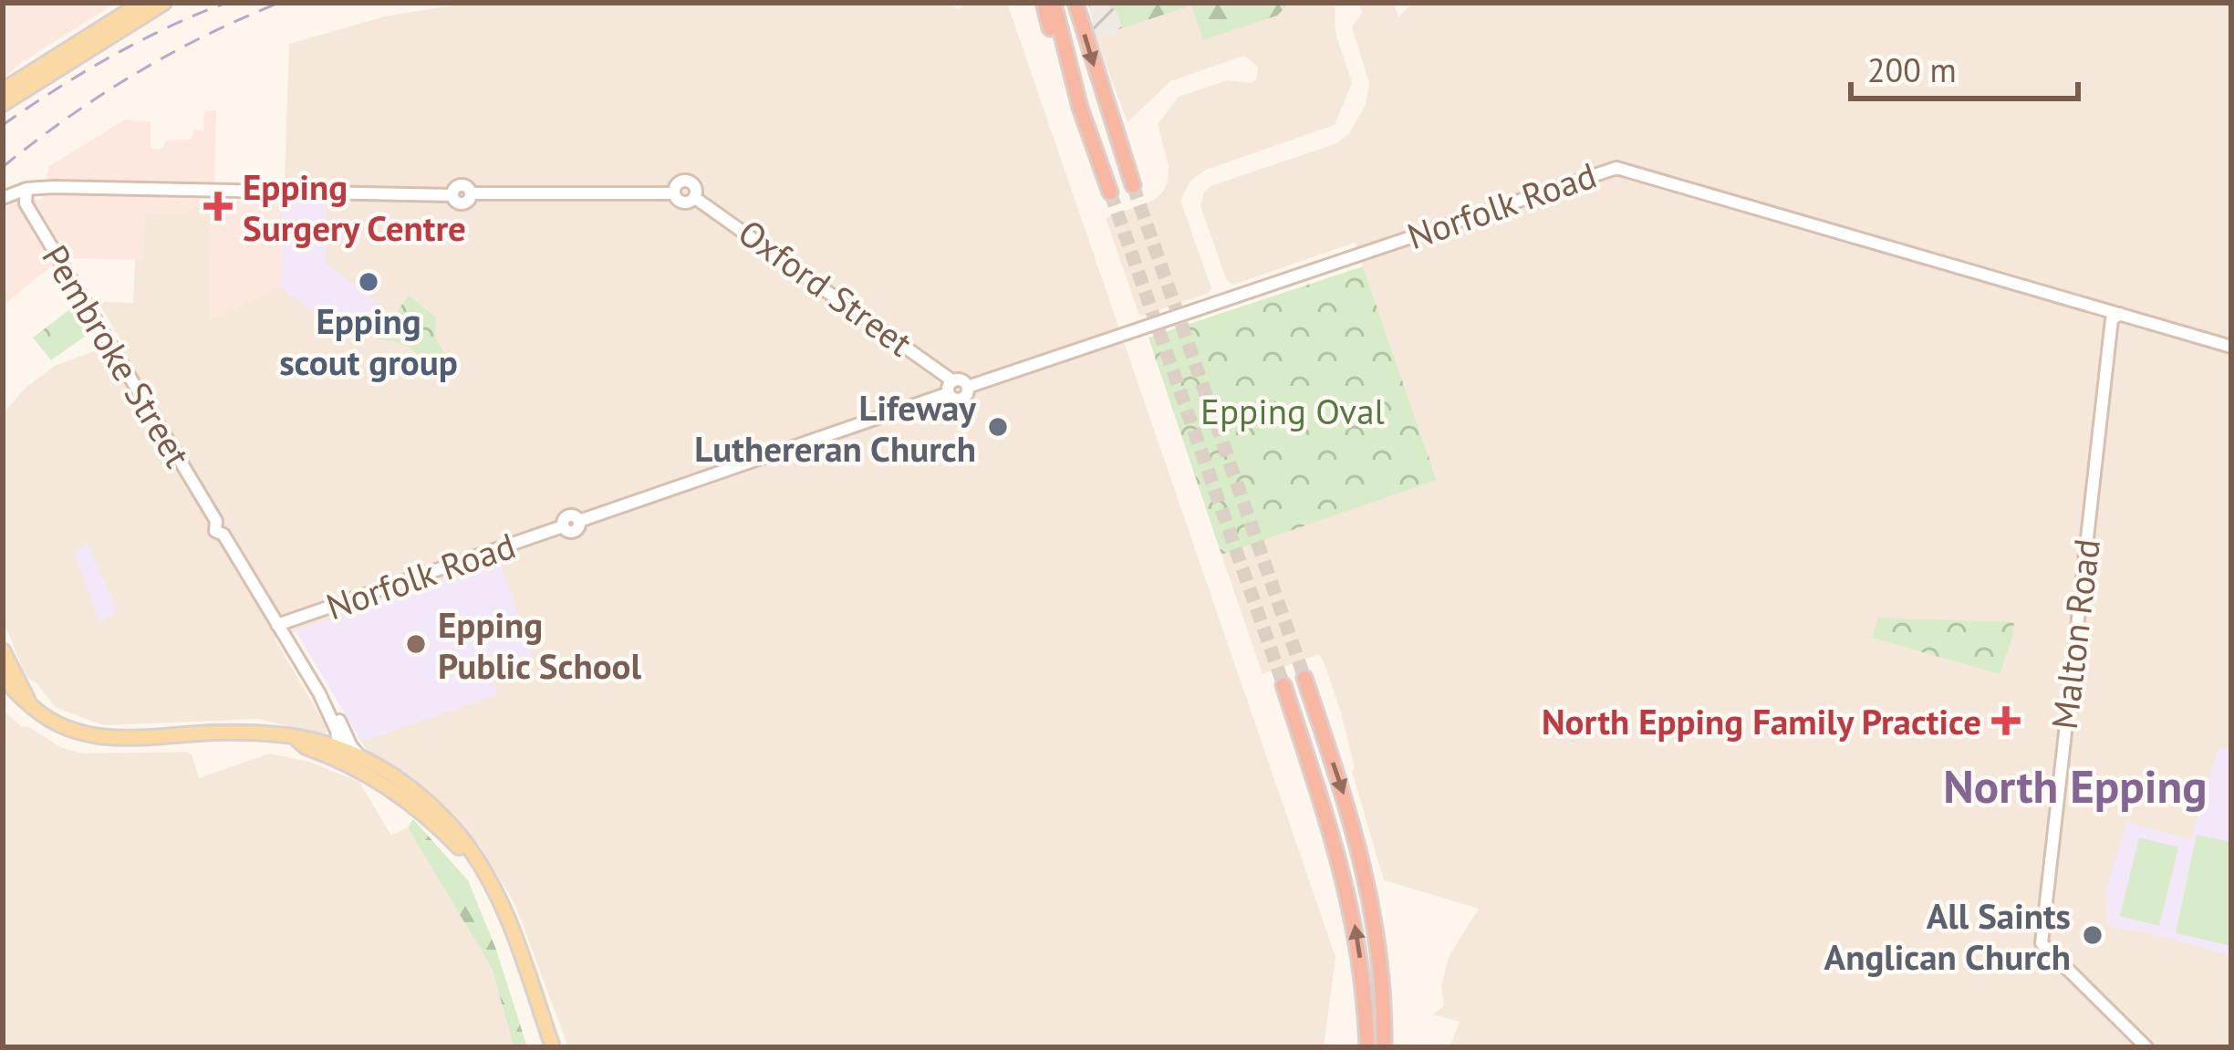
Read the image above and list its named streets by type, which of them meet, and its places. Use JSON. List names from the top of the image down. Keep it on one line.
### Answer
{"streets":{"street":["Norfolk Road","Oxford Street","Pembroke Street","Malton Road"]},"crossings":[["Norfolk Road","Oxford Street"],["Norfolk Road","Pembroke Street"],["Norfolk Road","Malton Road"],["Oxford Street","Pembroke Street"]],"districts":["North Epping"],"parks":["Epping Oval"],"places":{"health":["Epping Surgery Centre","North Epping Family Practice"],"other":["Epping scout group","Lifeway Luthereran Church","Epping Public School","All Saints Anglican Church"]},"scale_bar":"200 m"}
